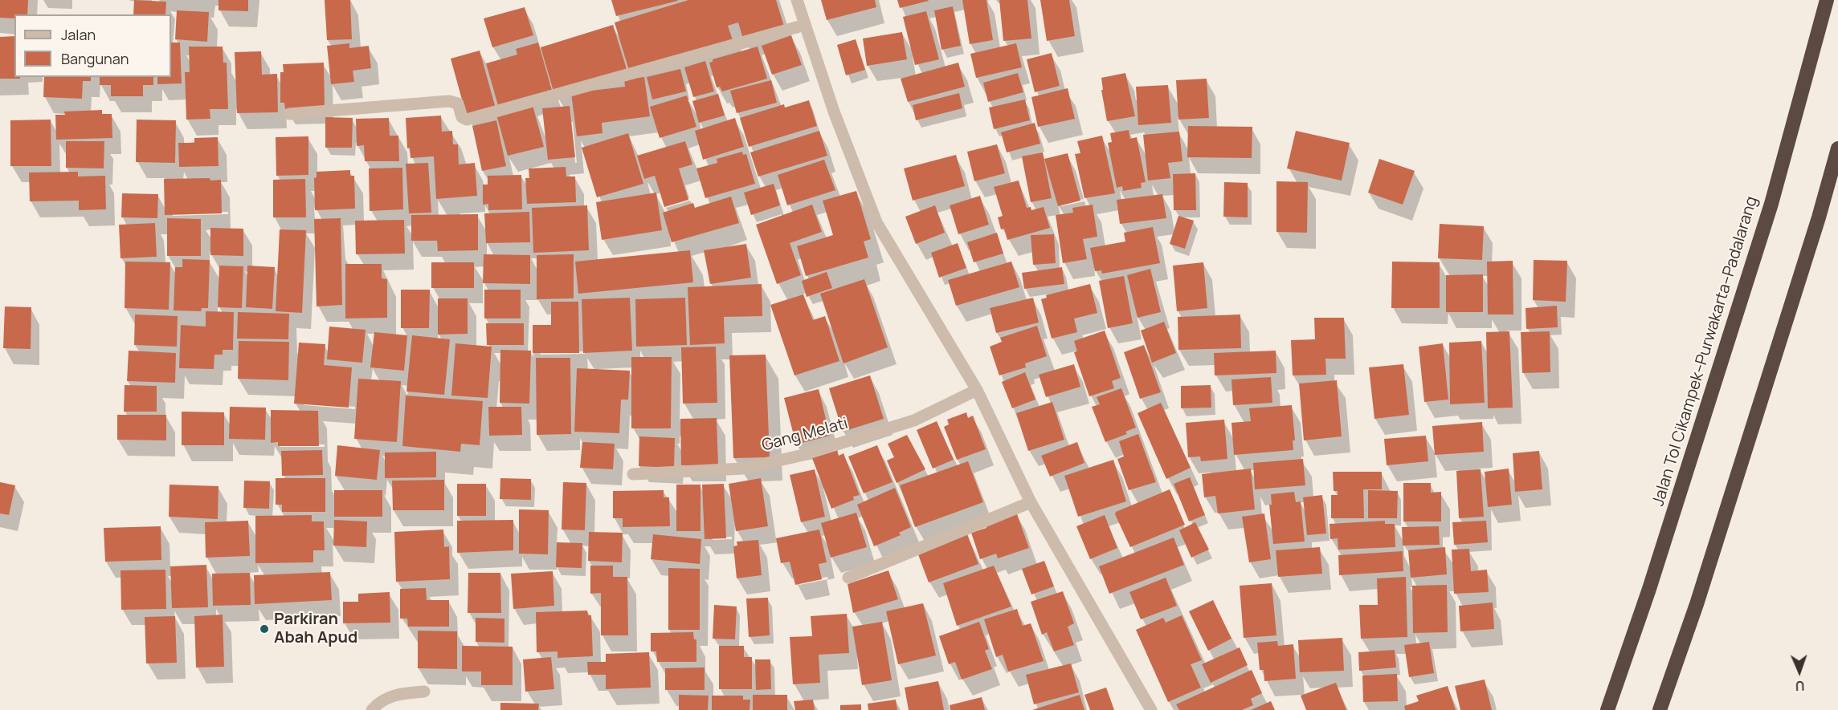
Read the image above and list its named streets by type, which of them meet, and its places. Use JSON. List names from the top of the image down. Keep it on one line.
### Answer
{"streets":{"highway":["Jalan Tol Cikampek–Purwakarta–Padalarang"],"street":["Gang Melati"]},"places":["Parkiran Abah Apud"],"legend":["Jalan","Bangunan"],"north":"bottom"}
